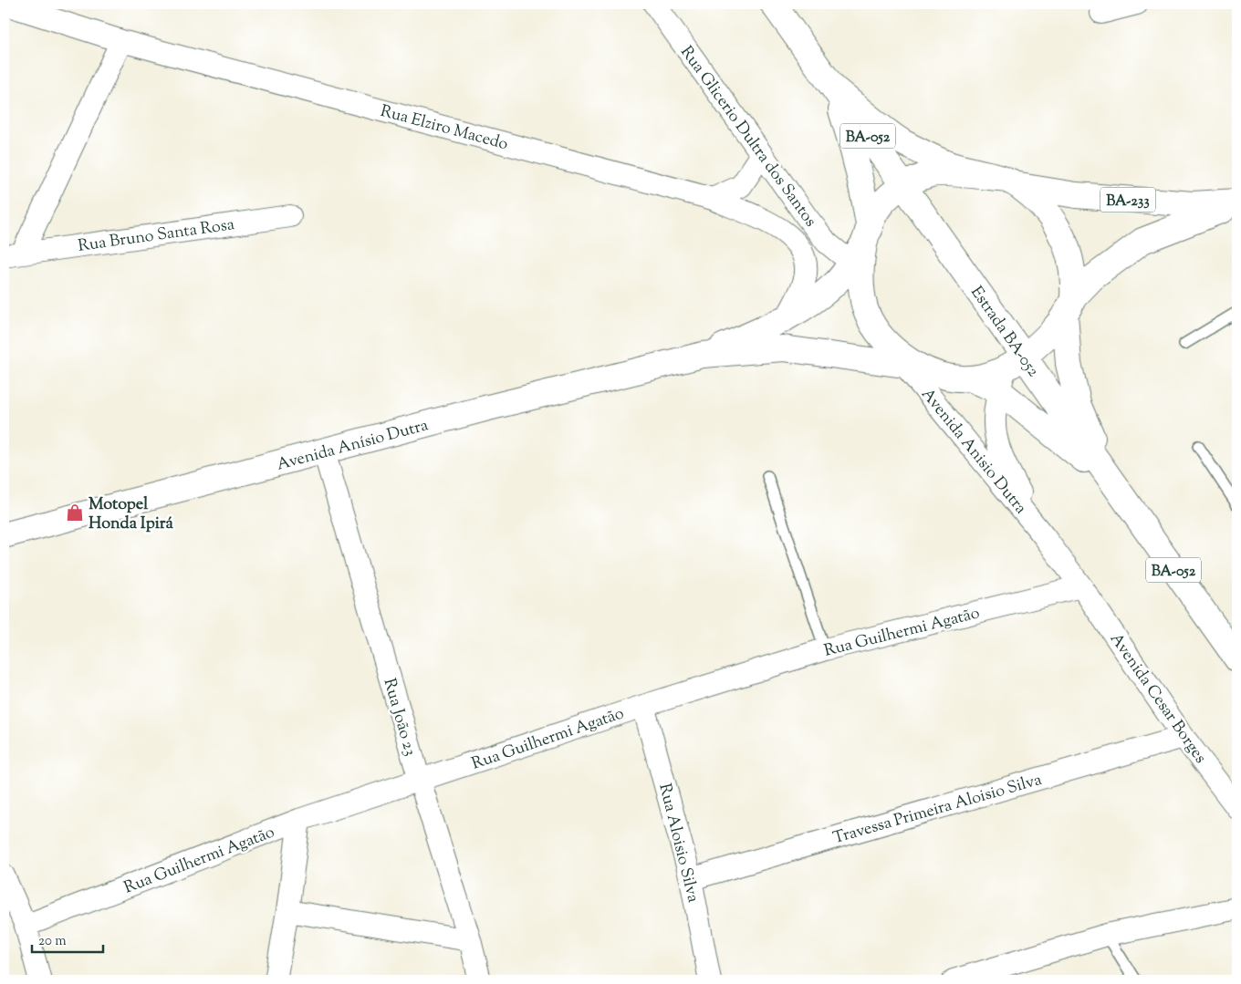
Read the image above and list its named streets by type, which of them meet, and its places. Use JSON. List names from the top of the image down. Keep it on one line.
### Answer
{"streets":{"main road":["BA-052","BA-233","Estrada BA-052","Avenida Anísio Dutra"],"street":["Rua Elziro Macedo","Rua Glicerio Dultra dos Santos","Rua Bruno Santa Rosa","Avenida Anisio Dutra","Rua Guilhermi Agatão","Avenida Cesar Borges","Rua João 23","Travessa Primeira Aloisio Silva","Rua Aloisio Silva"]},"crossings":[["Rua Elziro Macedo","Rua Bruno Santa Rosa"],["BA-233","Estrada BA-052"],["BA-233","Avenida Anisio Dutra"],["Estrada BA-052","Avenida Anisio Dutra"],["Avenida Anísio Dutra","Rua João 23"],["Avenida Anisio Dutra","Rua Guilhermi Agatão"],["Avenida Anisio Dutra","Avenida Cesar Borges"],["Rua Guilhermi Agatão","Avenida Cesar Borges"],["Rua Guilhermi Agatão","Rua João 23"],["Rua Guilhermi Agatão","Rua Aloisio Silva"],["Avenida Cesar Borges","Travessa Primeira Aloisio Silva"],["Travessa Primeira Aloisio Silva","Rua Aloisio Silva"]],"places":{"shop":["Motopel Honda Ipirá"]},"scale_bar":"20 m"}
